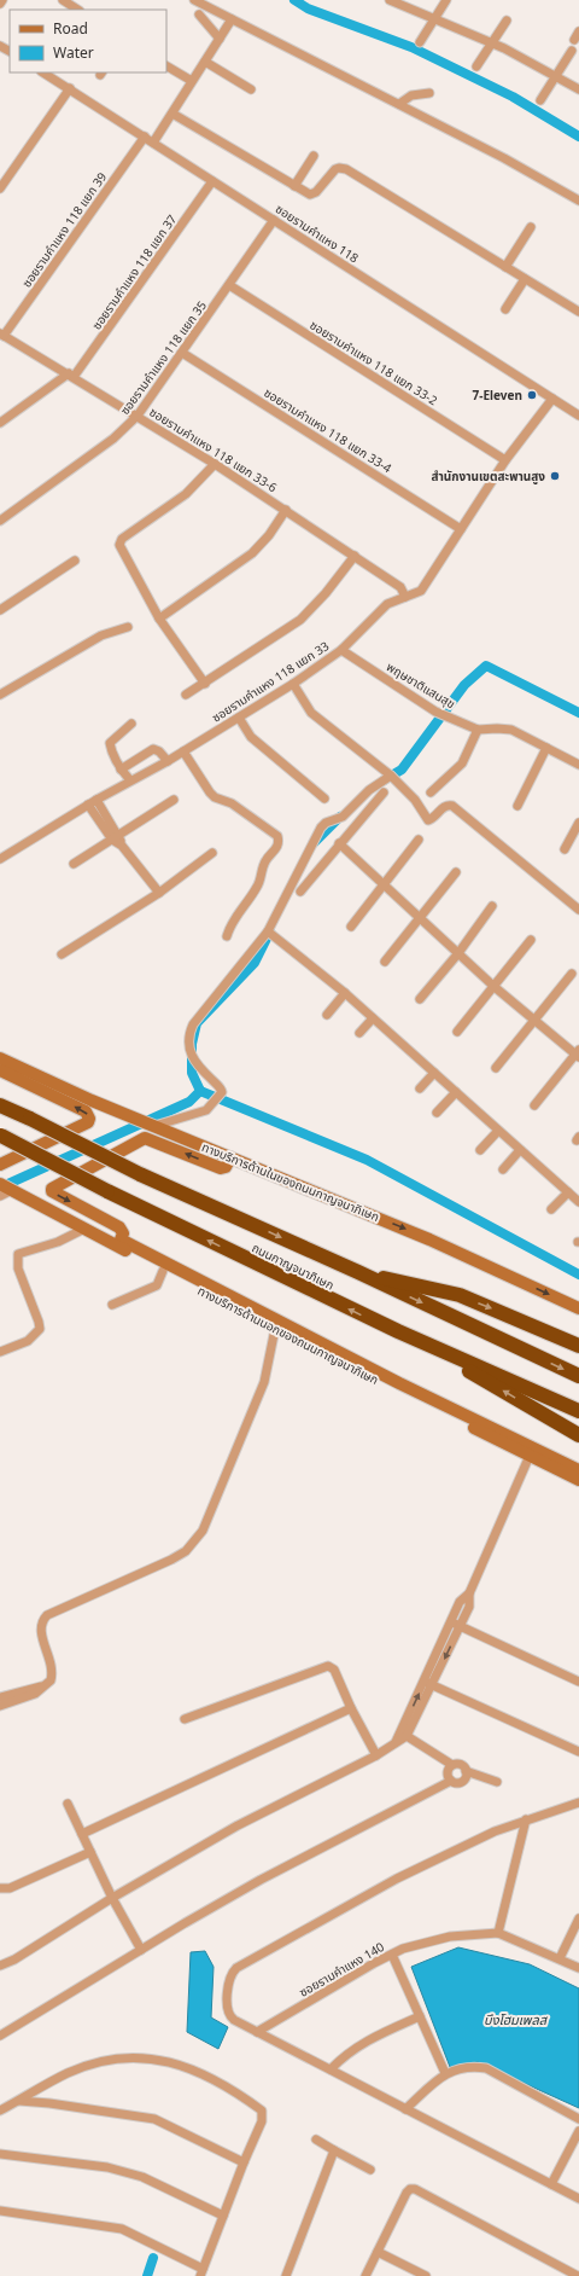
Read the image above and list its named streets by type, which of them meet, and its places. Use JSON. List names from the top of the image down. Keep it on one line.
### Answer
{"streets":{"highway":["ถนนกาญจนาภิเษก"],"main road":["ทางบริการด้านในของถนนกาญจนาภิเษก","ทางบริการด้านนอกของถนนกาญจนาภิเษก"],"street":["ซอยรามคำแหง 118 แยก 39","ซอยรามคำแหง 118","ซอยรามคำแหง 118 แยก 37","ซอยรามคำแหง 118 แยก 35","ซอยรามคำแหง 118 แยก 33-2","ซอยรามคำแหง 118 แยก 33-4","ซอยรามคำแหง 118 แยก 33-6","ซอยรามคำแหง 118 แยก 33","พฤษชาติแสนสุข","ซอยรามคำแหง 140"]},"crossings":[["ซอยรามคำแหง 118 แยก 39","ซอยรามคำแหง 118"],["ซอยรามคำแหง 118 แยก 39","ซอยรามคำแหง 118 แยก 33-6"],["ซอยรามคำแหง 118","ซอยรามคำแหง 118 แยก 37"],["ซอยรามคำแหง 118","ซอยรามคำแหง 118 แยก 35"],["ซอยรามคำแหง 118","ซอยรามคำแหง 118 แยก 33"],["ซอยรามคำแหง 118 แยก 37","ซอยรามคำแหง 118 แยก 33-6"],["ซอยรามคำแหง 118 แยก 35","ซอยรามคำแหง 118 แยก 33-2"],["ซอยรามคำแหง 118 แยก 35","ซอยรามคำแหง 118 แยก 33-4"],["ซอยรามคำแหง 118 แยก 35","ซอยรามคำแหง 118 แยก 33-6"],["ซอยรามคำแหง 118 แยก 33-2","ซอยรามคำแหง 118 แยก 33"],["ซอยรามคำแหง 118 แยก 33-4","ซอยรามคำแหง 118 แยก 33"],["ซอยรามคำแหง 118 แยก 33-6","ซอยรามคำแหง 118 แยก 33"],["ซอยรามคำแหง 118 แยก 33","พฤษชาติแสนสุข"]],"one_way":["ทางบริการด้านในของถนนกาญจนาภิเษก"],"water":["บึงโฮมเพลส"],"places":["7-Eleven","สำนักงานเขตสะพานสูง"],"legend":["Road","Water"]}
